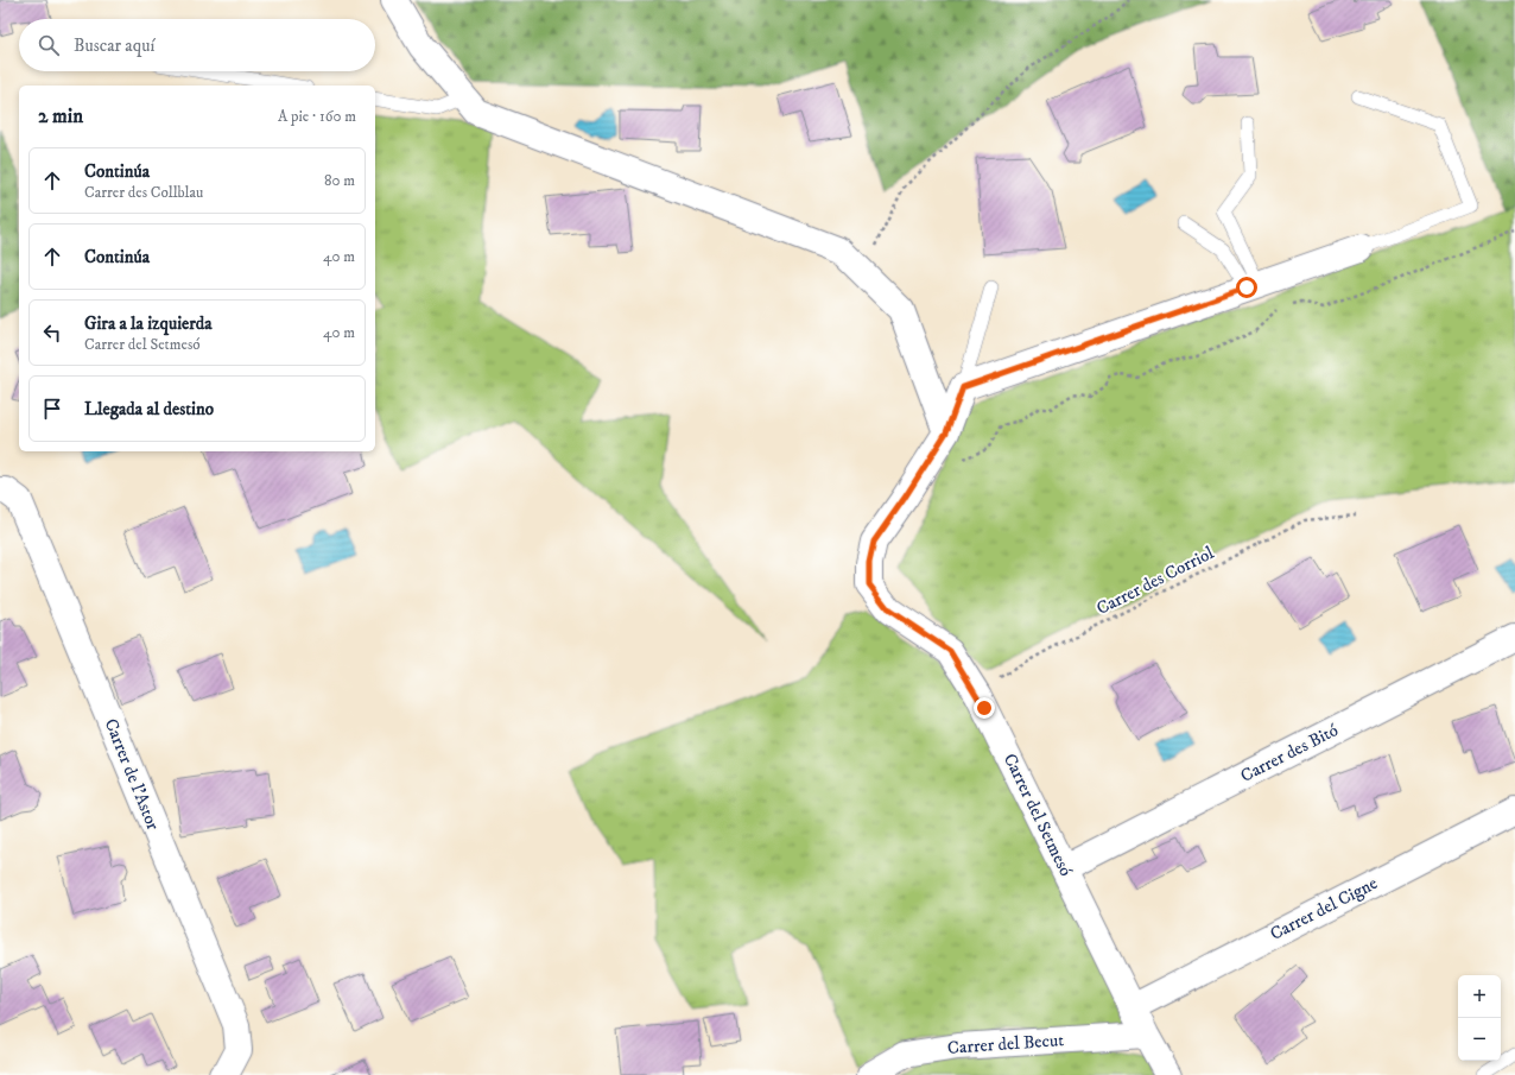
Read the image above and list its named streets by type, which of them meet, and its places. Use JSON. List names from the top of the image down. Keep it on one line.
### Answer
{"streets":{"street":["Carrer des Bitó","Carrer de l'Astor","Carrer del Setmesó","Carrer del Cigne","Carrer del Becut"],"path":["Carrer des Corriol"]},"crossings":[["Carrer des Corriol","Carrer del Setmesó"],["Carrer des Bitó","Carrer del Setmesó"],["Carrer del Setmesó","Carrer del Cigne"],["Carrer del Setmesó","Carrer del Becut"]],"page":{"search":"Buscar aquí","heading":["2 min","A pie · 160 m"],"list":[["Continúa","Carrer des Collblau","80 m"],["Continúa","40 m"],["Gira a la izquierda","Carrer del Setmesó","40 m"],"Llegada al destino"],"map_buttons":["+","−"]}}
